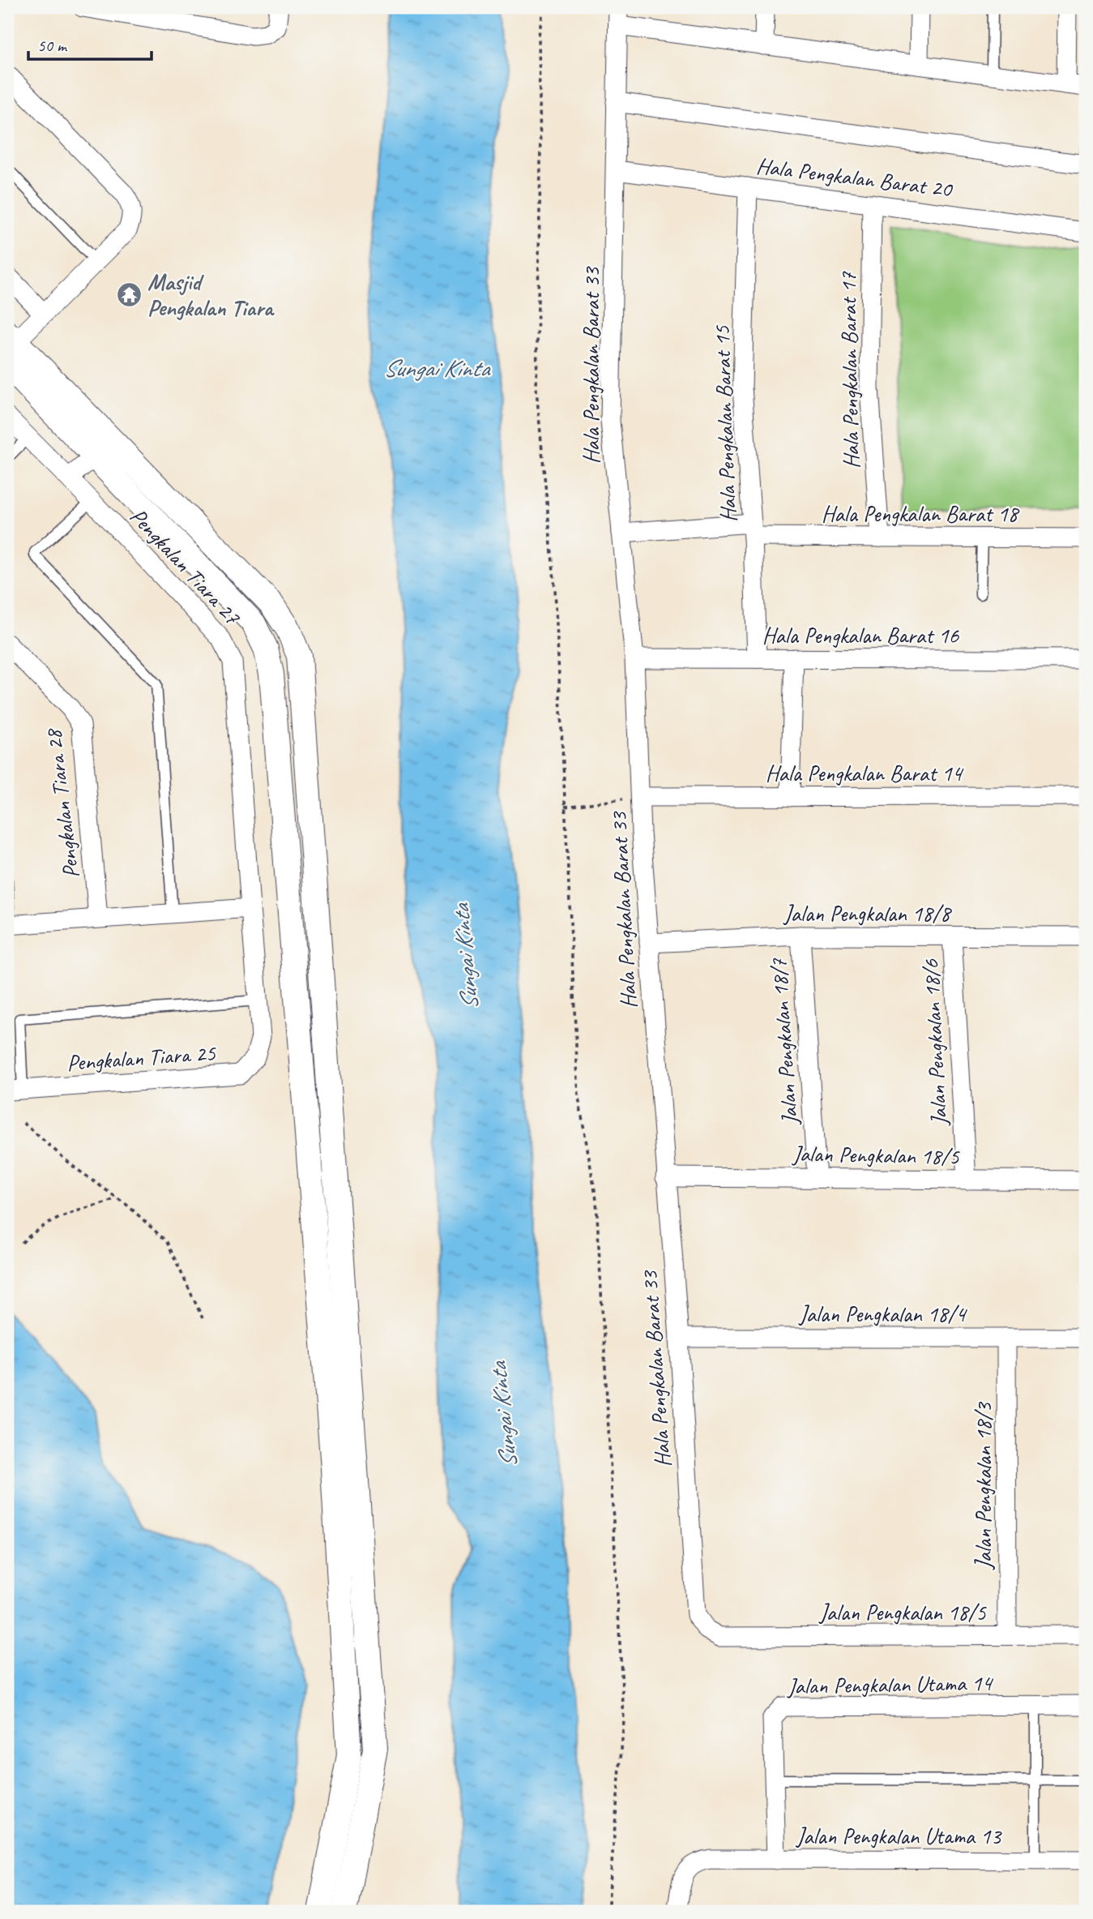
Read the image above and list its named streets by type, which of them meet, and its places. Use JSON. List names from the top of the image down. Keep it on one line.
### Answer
{"streets":{"street":["Hala Pengkalan Barat 20","Hala Pengkalan Barat 33","Hala Pengkalan Barat 17","Hala Pengkalan Barat 15","Hala Pengkalan Barat 18","Pengkalan Tiara 27","Hala Pengkalan Barat 16","Hala Pengkalan Barat 14","Pengkalan Tiara 28","Jalan Pengkalan 18/8","Jalan Pengkalan 18/7","Jalan Pengkalan 18/6","Pengkalan Tiara 25","Jalan Pengkalan 18/5","Jalan Pengkalan 18/4","Jalan Pengkalan 18/3","Jalan Pengkalan Utama 14","Jalan Pengkalan Utama 13"]},"crossings":[["Hala Pengkalan Barat 20","Hala Pengkalan Barat 33"],["Hala Pengkalan Barat 20","Hala Pengkalan Barat 17"],["Hala Pengkalan Barat 20","Hala Pengkalan Barat 15"],["Hala Pengkalan Barat 33","Hala Pengkalan Barat 18"],["Hala Pengkalan Barat 33","Hala Pengkalan Barat 16"],["Hala Pengkalan Barat 33","Hala Pengkalan Barat 14"],["Hala Pengkalan Barat 33","Jalan Pengkalan 18/8"],["Hala Pengkalan Barat 33","Jalan Pengkalan 18/5"],["Hala Pengkalan Barat 33","Jalan Pengkalan 18/4"],["Hala Pengkalan Barat 17","Hala Pengkalan Barat 18"],["Hala Pengkalan Barat 15","Hala Pengkalan Barat 18"],["Hala Pengkalan Barat 15","Hala Pengkalan Barat 16"],["Pengkalan Tiara 27","Pengkalan Tiara 25"],["Jalan Pengkalan 18/8","Jalan Pengkalan 18/7"],["Jalan Pengkalan 18/8","Jalan Pengkalan 18/6"],["Jalan Pengkalan 18/7","Jalan Pengkalan 18/5"],["Jalan Pengkalan 18/6","Jalan Pengkalan 18/5"],["Jalan Pengkalan 18/5","Jalan Pengkalan 18/3"],["Jalan Pengkalan 18/4","Jalan Pengkalan 18/3"],["Jalan Pengkalan Utama 14","Jalan Pengkalan Utama 13"]],"water":["Sungai Kinta"],"places":{"temple":["Masjid Pengkalan Tiara"]},"scale_bar":"50 m"}
